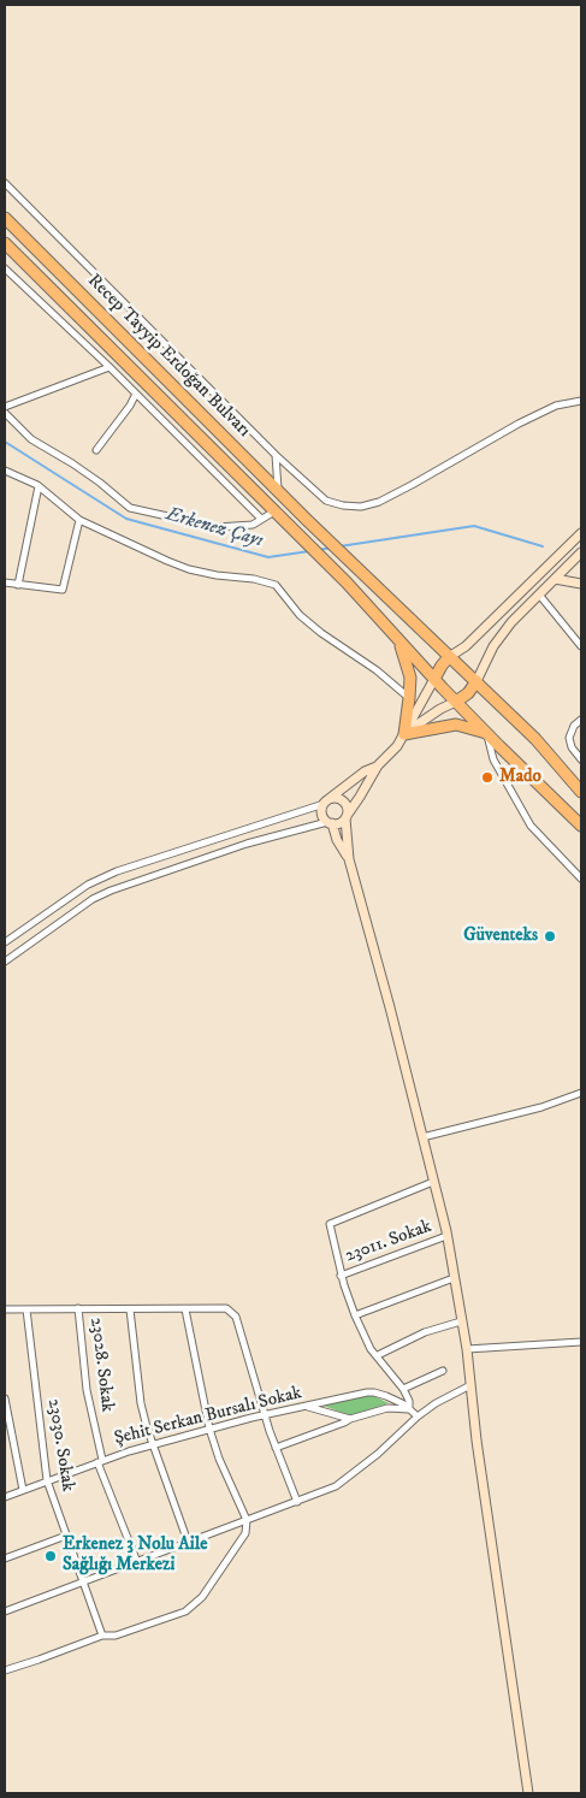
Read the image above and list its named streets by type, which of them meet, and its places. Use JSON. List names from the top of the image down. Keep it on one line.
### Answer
{"streets":{"highway":["Recep Tayyip Erdoğan Bulvarı"],"street":["23011. Sokak","23028. Sokak","Şehit Serkan Bursalı Sokak","23030. Sokak"]},"crossings":[["23028. Sokak","Şehit Serkan Bursalı Sokak"],["Şehit Serkan Bursalı Sokak","23030. Sokak"]],"water":["Erkenez Çayı"],"places":["Mado","Güventeks","Erkenez 3 Nolu Aile Sağlığı Merkezi"]}
